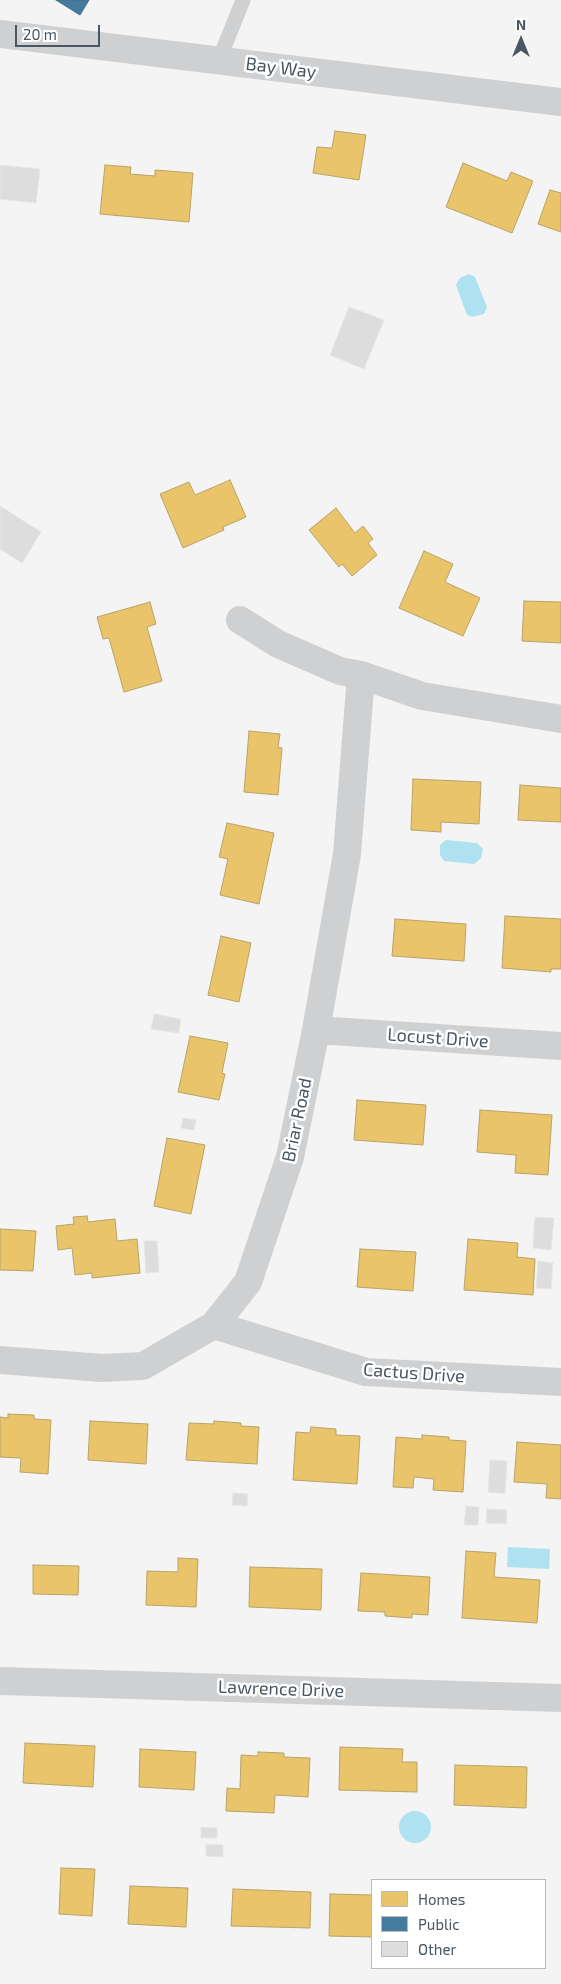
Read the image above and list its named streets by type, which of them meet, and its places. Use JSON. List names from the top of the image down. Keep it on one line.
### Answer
{"streets":{"street":["Bay Way","Locust Drive","Briar Road","Cactus Drive","Lawrence Drive"]},"crossings":[["Locust Drive","Briar Road"],["Briar Road","Cactus Drive"]],"legend":["Homes","Public","Other"],"scale_bar":"20 m","north":"top"}
